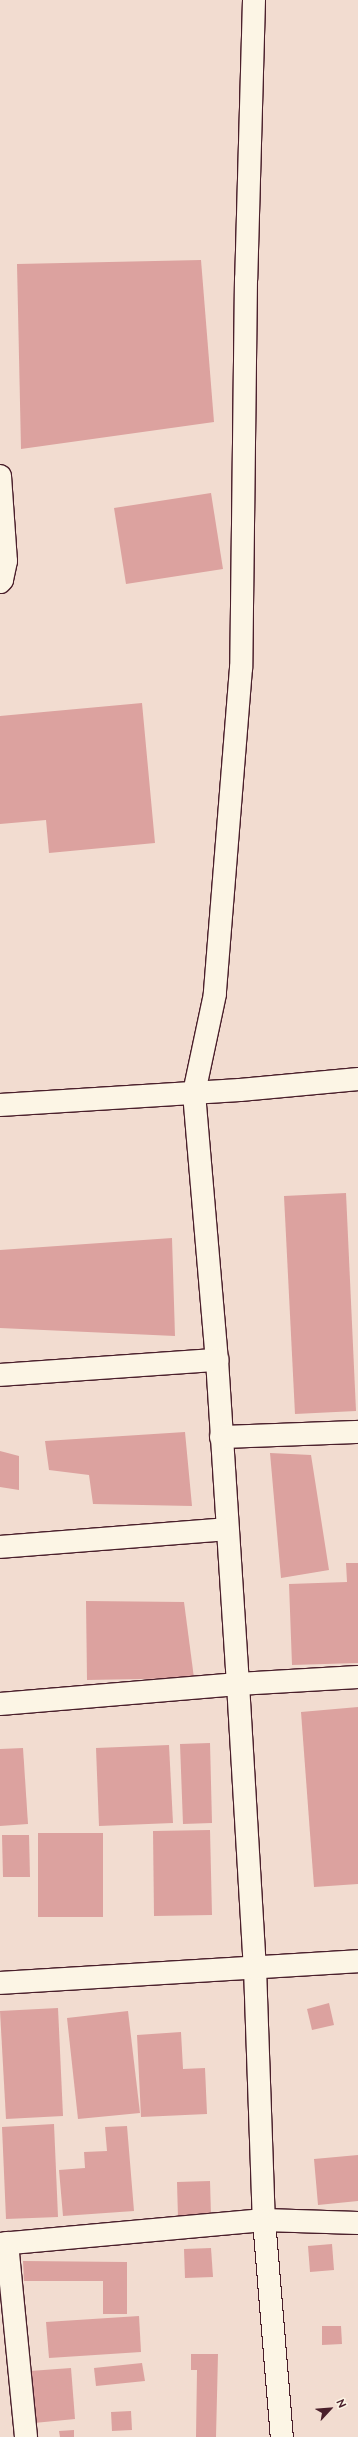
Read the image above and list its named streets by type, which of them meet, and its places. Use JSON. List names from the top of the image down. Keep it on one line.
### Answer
{"north":"top right"}
